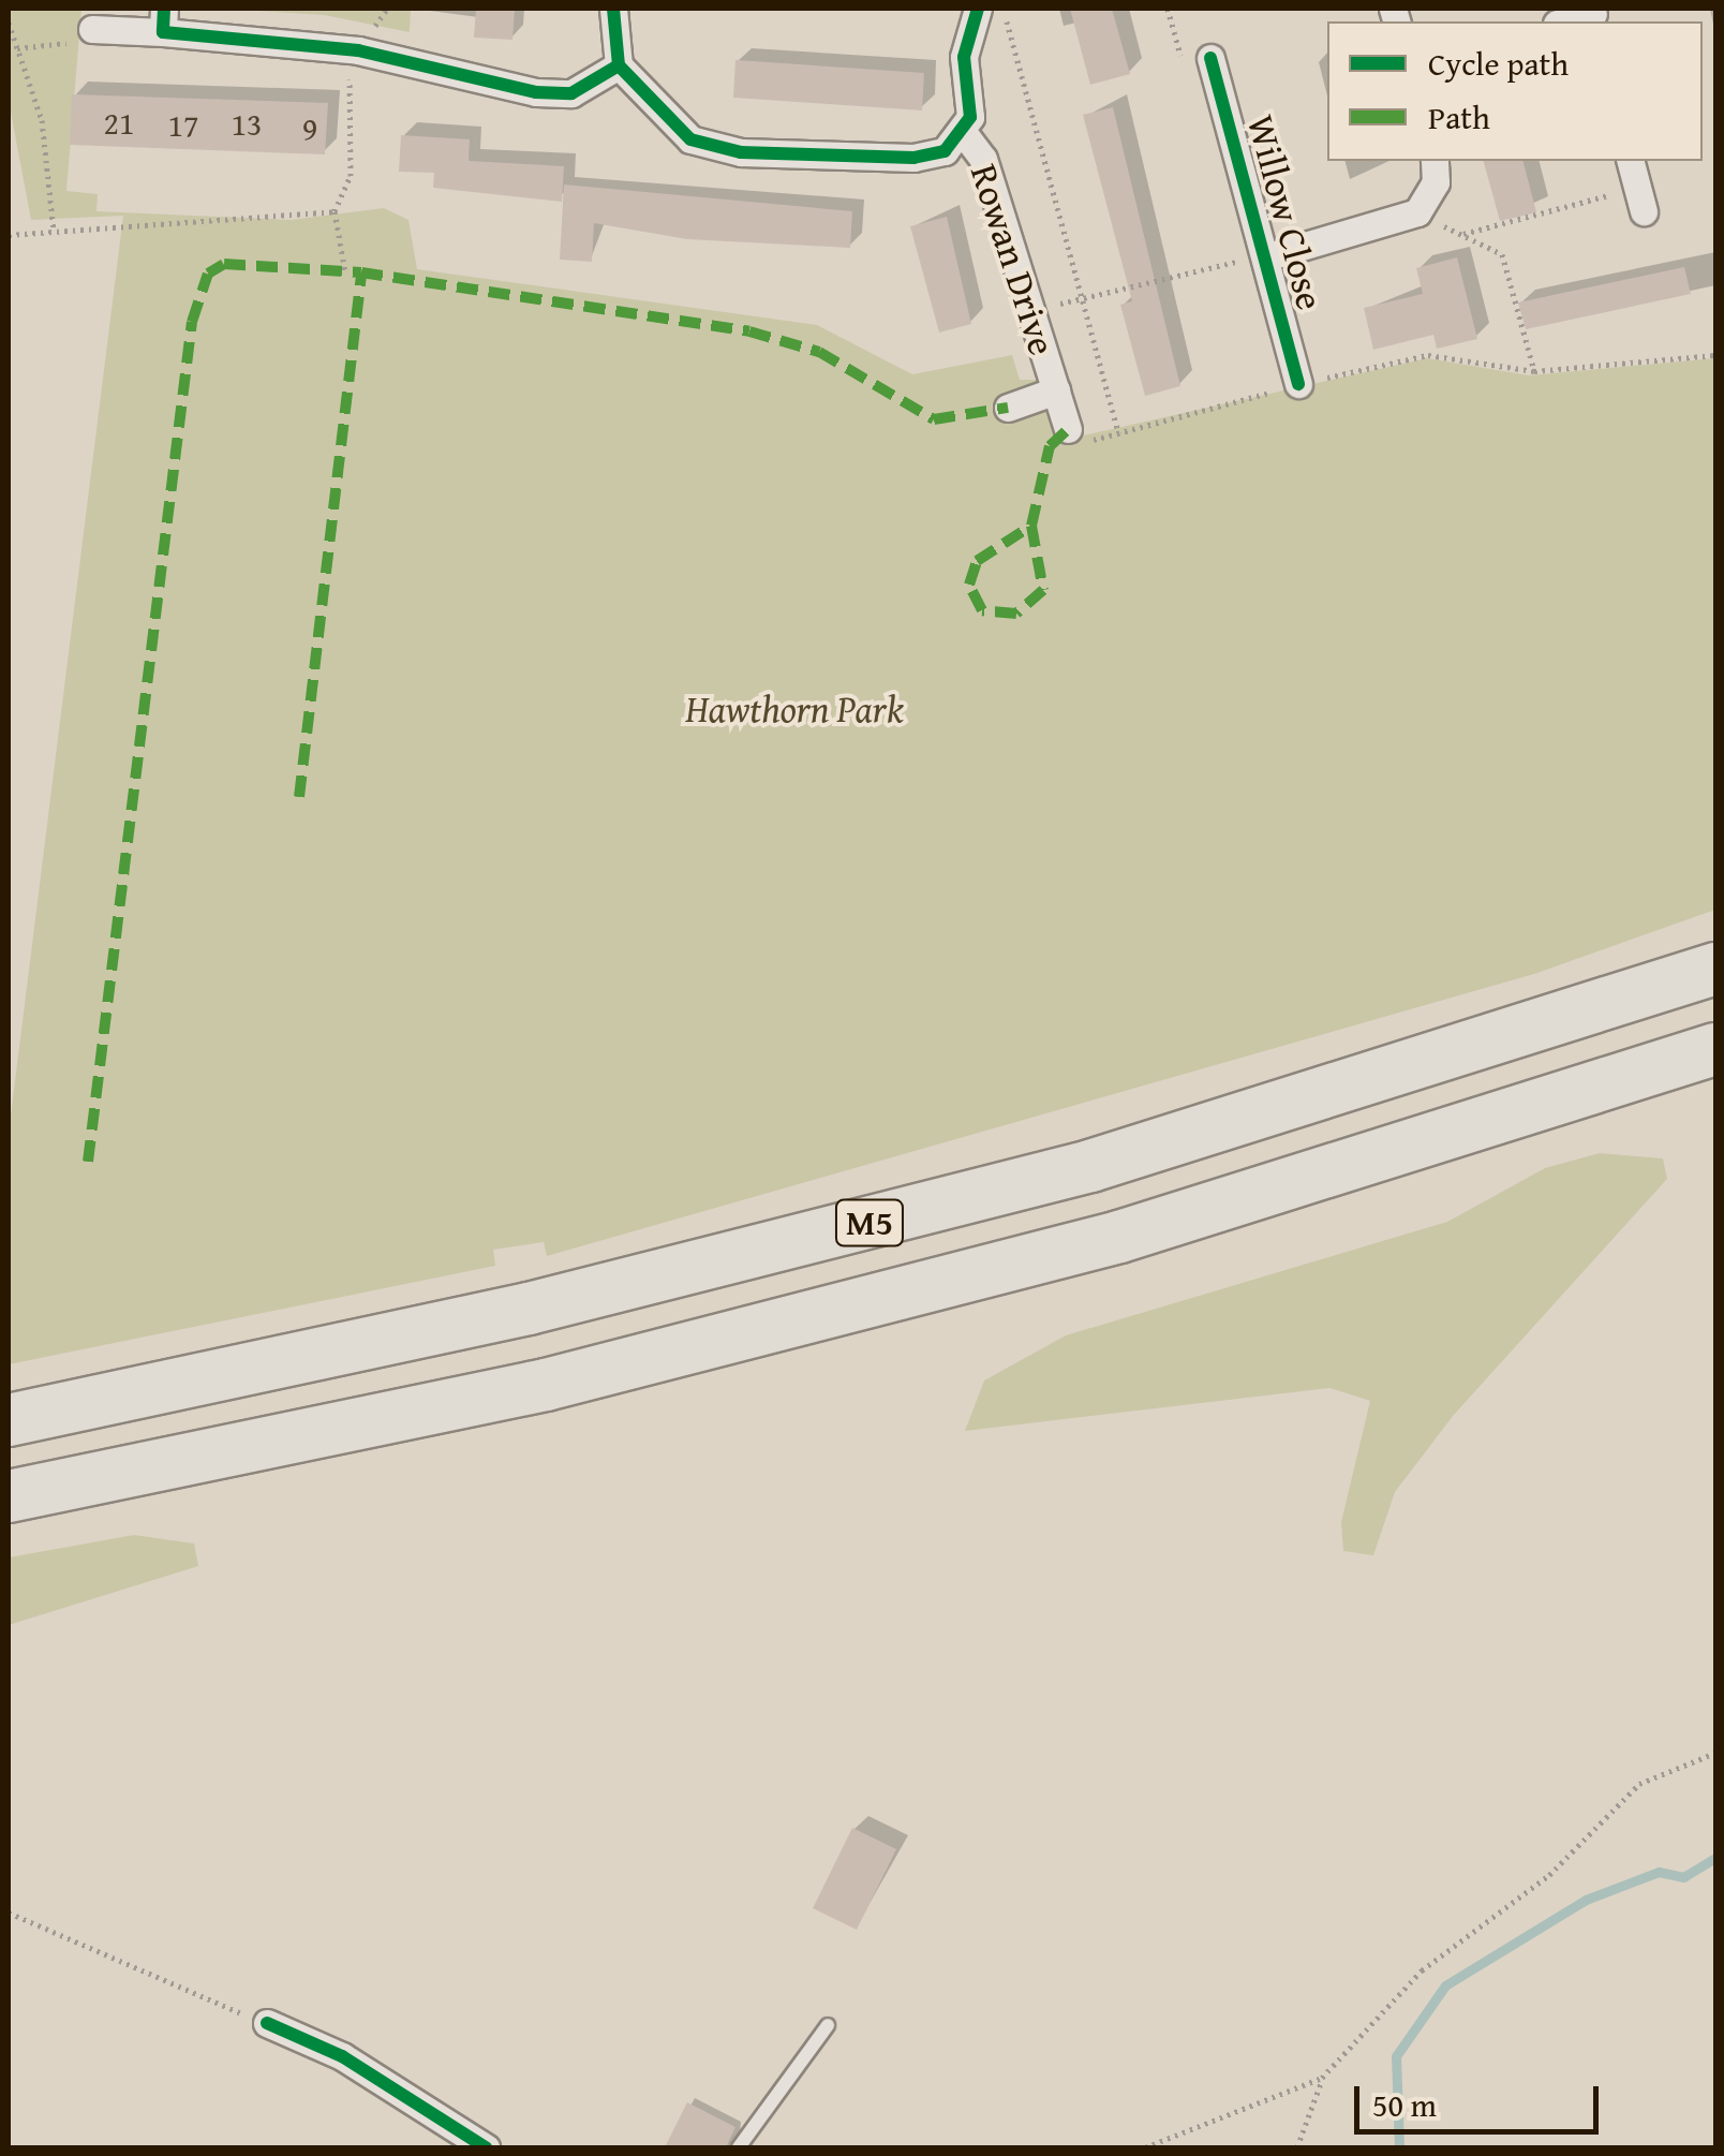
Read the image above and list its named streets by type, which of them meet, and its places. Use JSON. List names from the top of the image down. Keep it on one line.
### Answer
{"streets":{"highway":["M5"],"street":["Willow Close","Rowan Drive"]},"parks":["Hawthorn Park"],"house_numbers":["21","13","17","9"],"legend":["Cycle path","Path"],"scale_bar":"50 m"}
